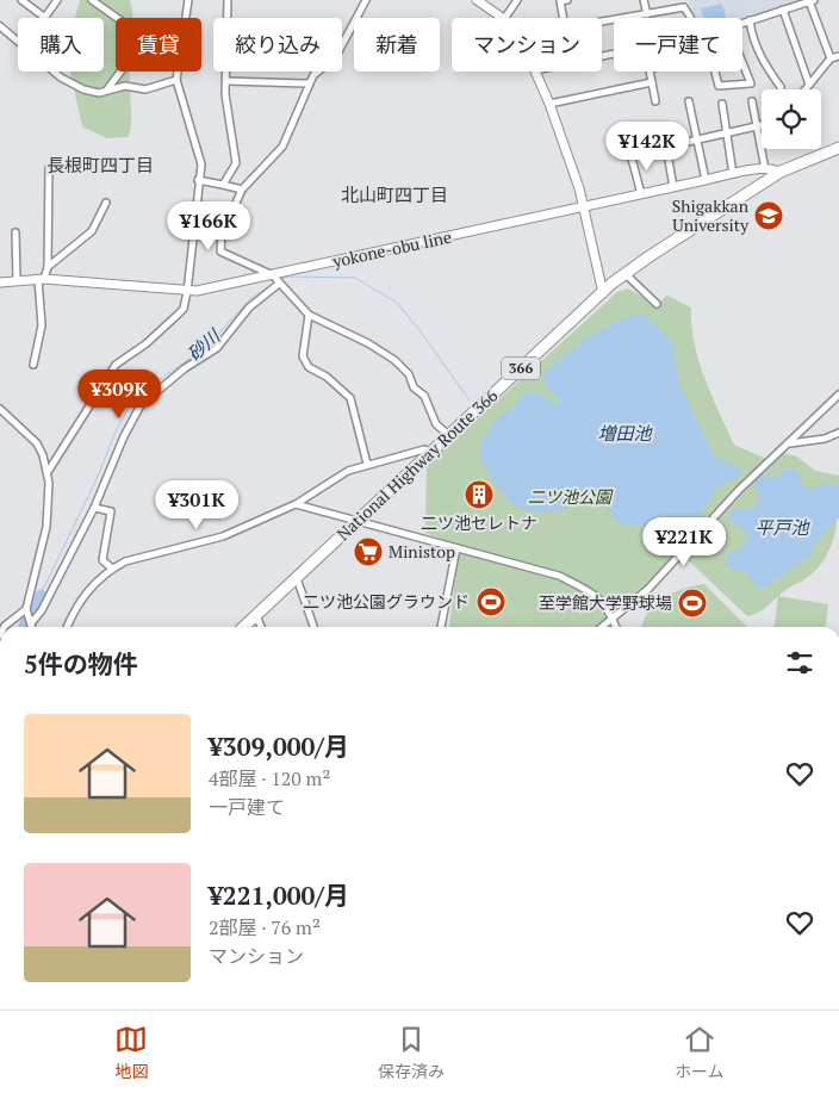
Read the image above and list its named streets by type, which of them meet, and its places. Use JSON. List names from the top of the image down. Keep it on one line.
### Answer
{"streets":{"highway":["366","National Highway Route 366"],"main road":["yokone-obu line"]},"crossings":[["yokone-obu line","National Highway Route 366"]],"districts":["長根町四丁目","北山町四丁目"],"water":["砂川","増田池","平戸池"],"parks":["二ツ池公園"],"places":{"school or university":["Shigakkan University"],"building":["二ツ池セレトナ"],"supermarket":["Ministop"],"sports":["二ツ池公園グラウンド","至学館大学野球場"]},"page":{"chip":["購入","賃貸","絞り込み","新着","マンション","一戸建て"],"price":["¥142K","¥166K","¥309K","¥301K","¥221K"],"heading":"5件の物件","list":[{"name":"¥309,000/月","note":"4部屋 · 120 m² · 一戸建て"},{"name":"¥221,000/月","note":"2部屋 · 76 m² · マンション"}],"tabs":["地図","保存済み","ホーム"]}}
